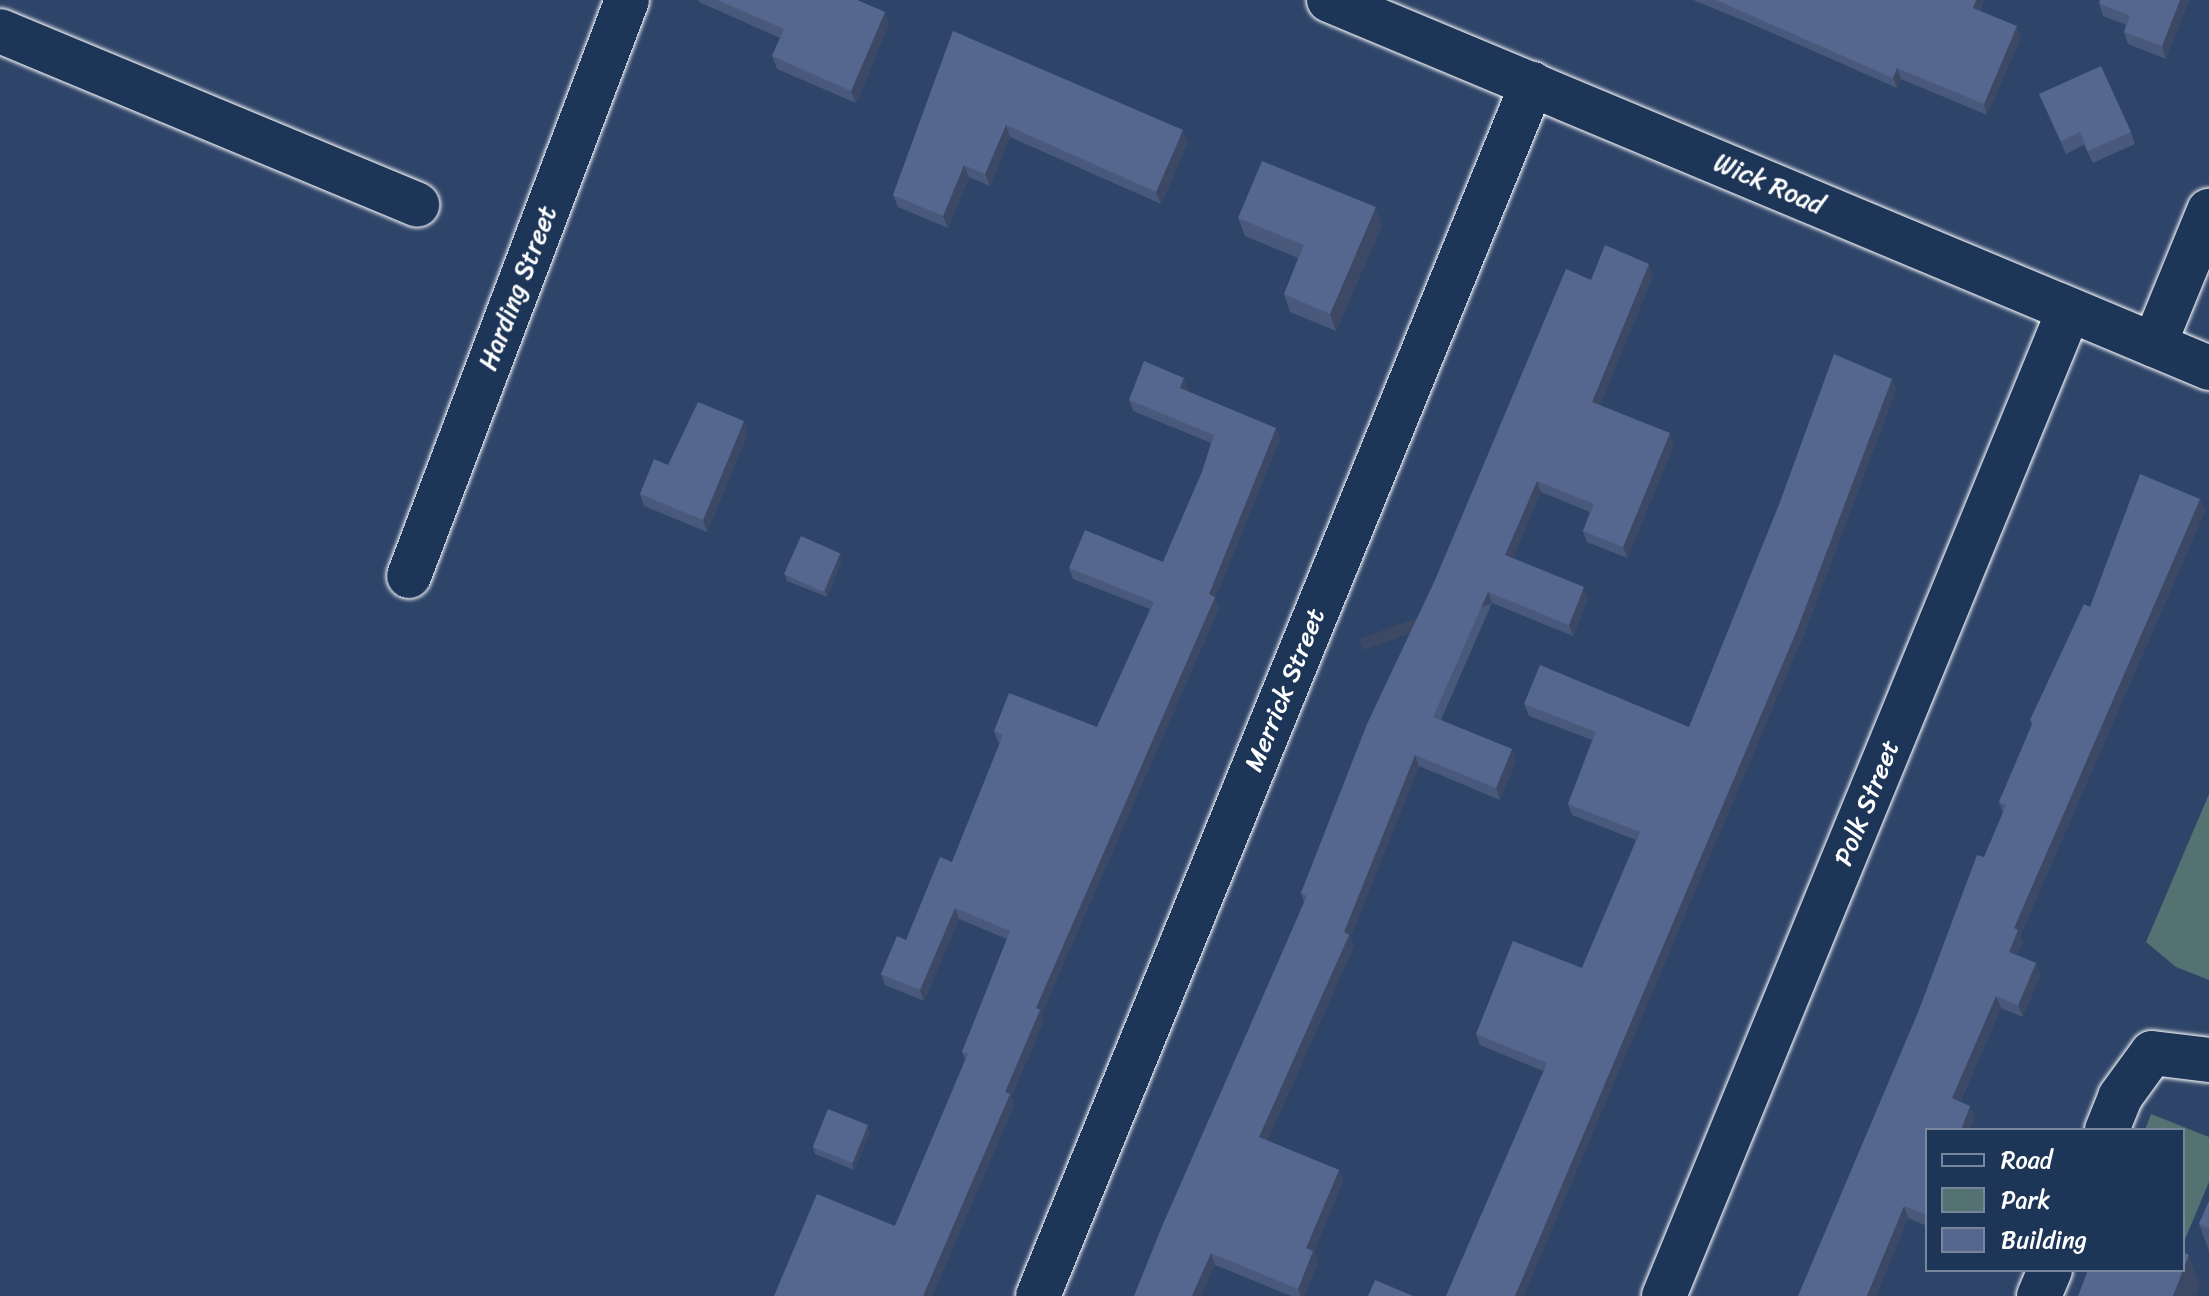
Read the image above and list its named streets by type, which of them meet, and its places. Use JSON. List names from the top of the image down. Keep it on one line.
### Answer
{"streets":{"street":["Wick Road","Harding Street","Merrick Street","Polk Street"]},"crossings":[["Wick Road","Merrick Street"],["Wick Road","Polk Street"]],"legend":["Road","Park","Building"]}
